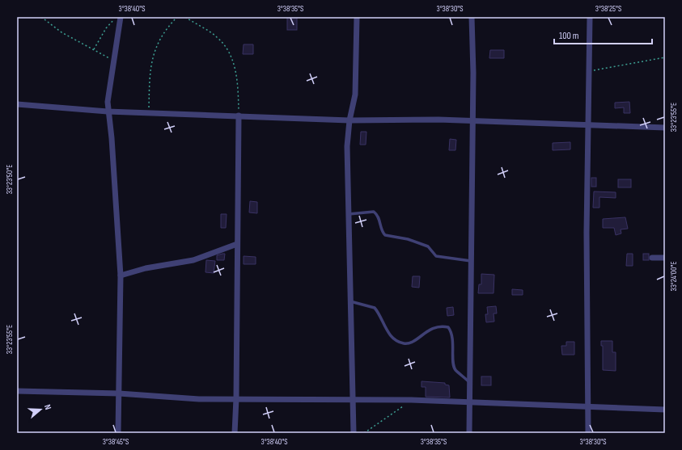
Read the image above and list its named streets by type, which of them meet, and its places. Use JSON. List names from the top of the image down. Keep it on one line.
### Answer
{"scale_bar":"100 m","north":"right","coordinates":["3°38'40\"S","3°38'35\"S","3°38'30\"S","3°38'25\"S","33°23'55\"E","33°23'50\"E","33°24'00\"E","3°38'45\"S"]}
